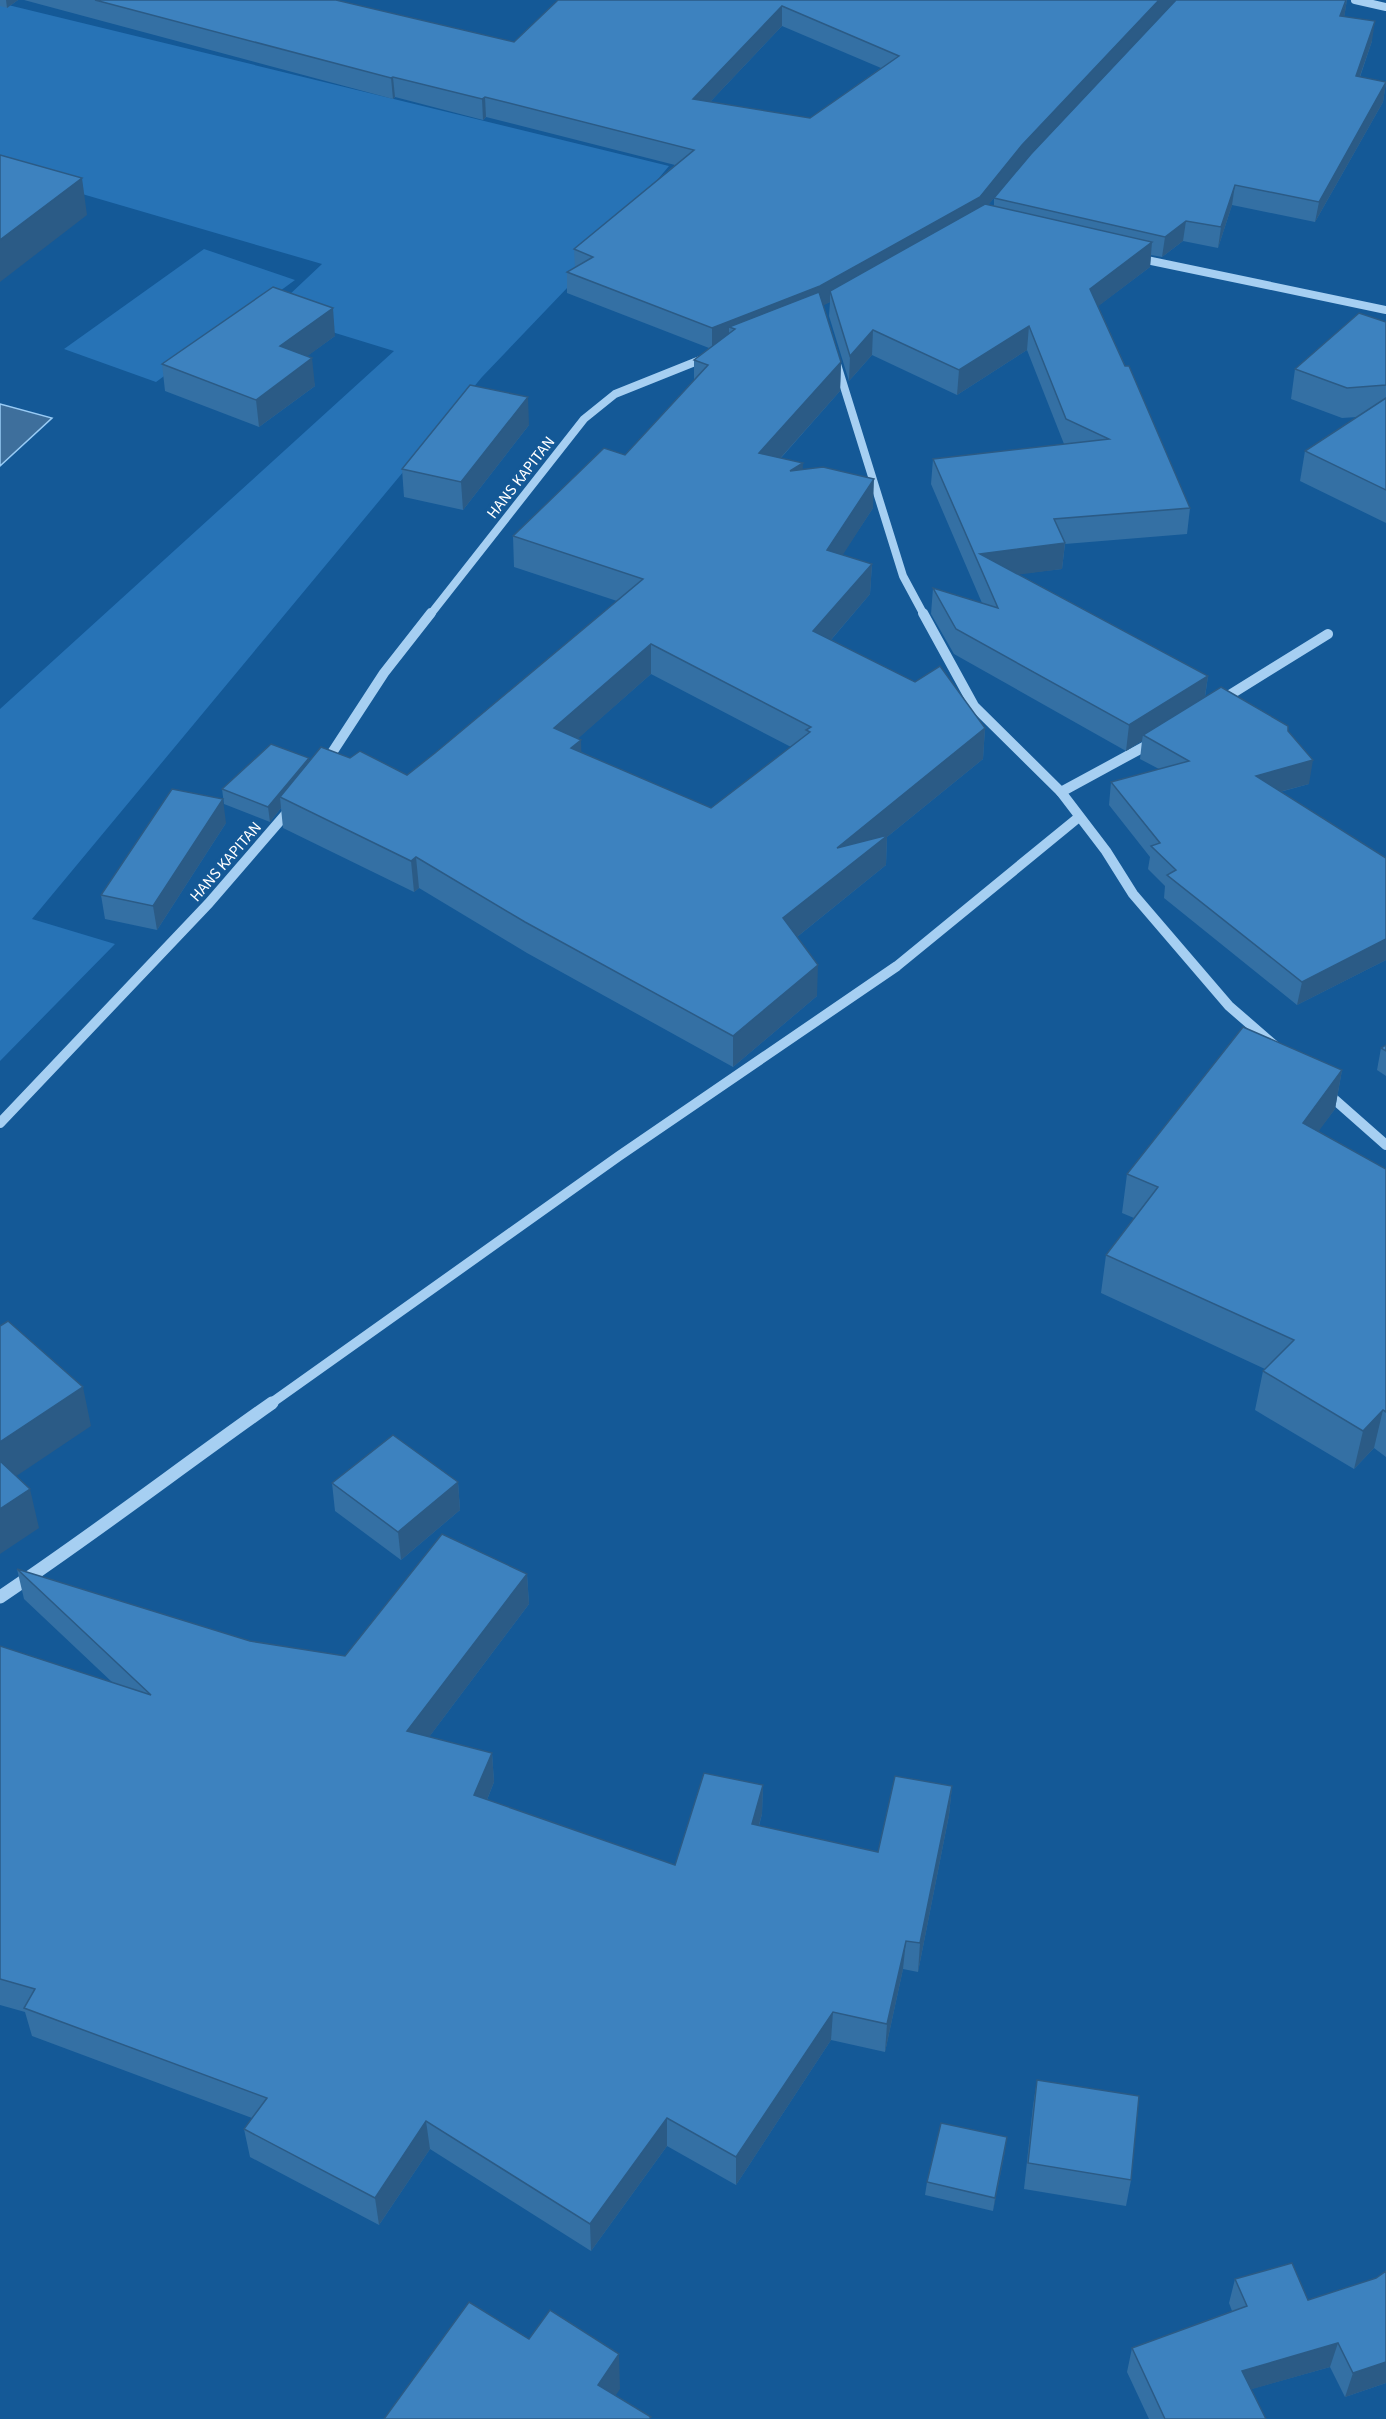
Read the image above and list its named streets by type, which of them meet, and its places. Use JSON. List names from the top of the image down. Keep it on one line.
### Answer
{"streets":{"street":["HANS KAPITAN"]}}
